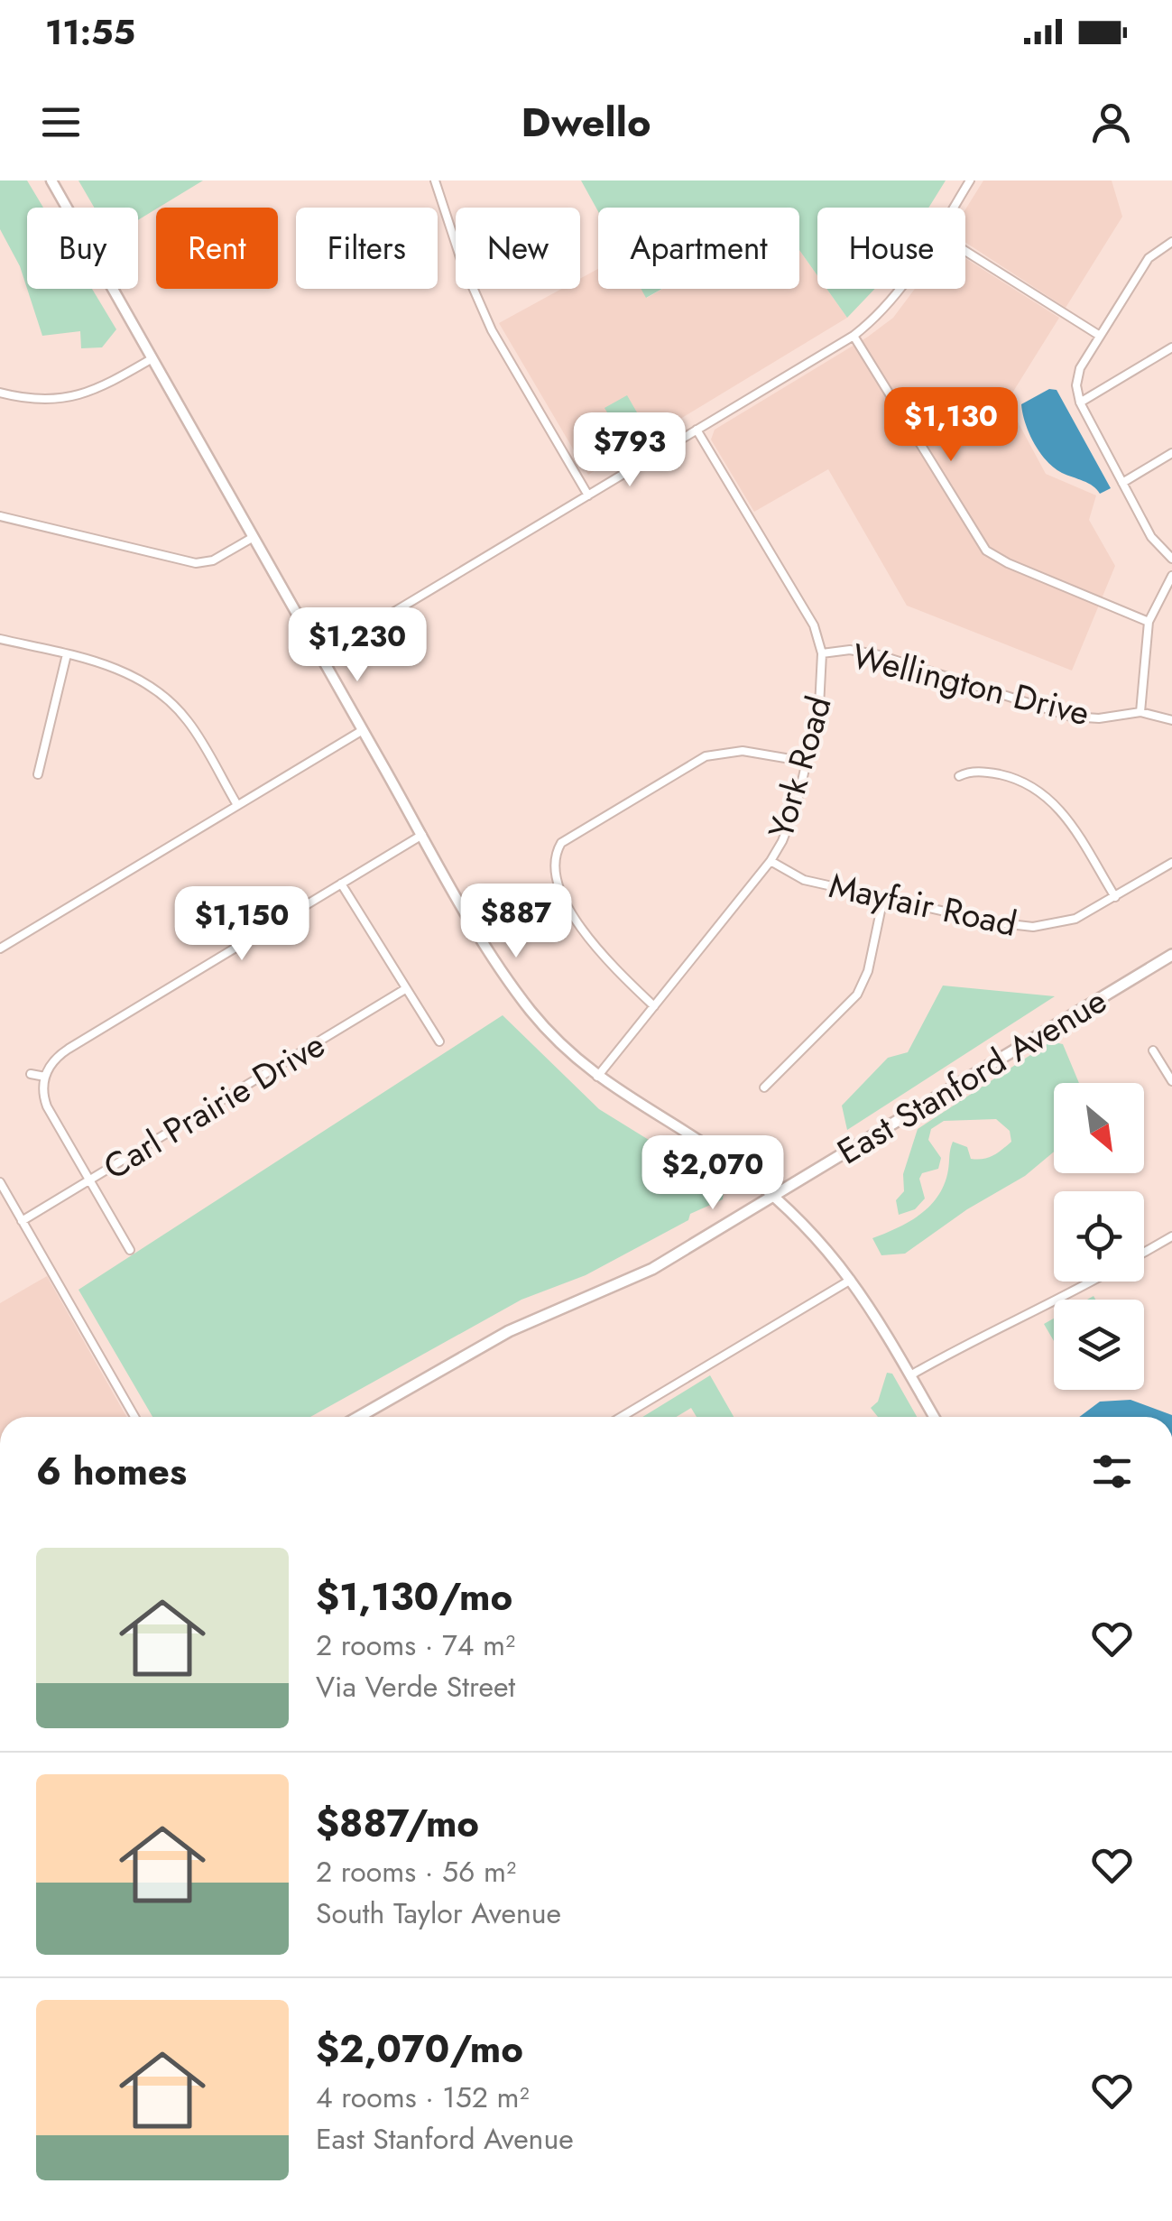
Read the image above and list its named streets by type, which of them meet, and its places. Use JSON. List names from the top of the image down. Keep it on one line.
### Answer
{"streets":{"main road":["East Stanford Avenue"],"street":["Wellington Drive","York Road","Mayfair Road","Carl Prairie Drive"]},"crossings":[["Wellington Drive","York Road"],["York Road","Mayfair Road"]],"north":"bottom right","page":{"status":"11:55","header":"Dwello","chip":["Buy","Rent","Filters","New","Apartment","House"],"price":["$1,130","$793","$1,230","$887","$1,150","$2,070"],"heading":"6 homes","list":[{"name":"$1,130/mo","note":"2 rooms · 74 m² · Via Verde Street"},{"name":"$887/mo","note":"2 rooms · 56 m² · South Taylor Avenue"},{"name":"$2,070/mo","note":"4 rooms · 152 m² · East Stanford Avenue"}]}}
